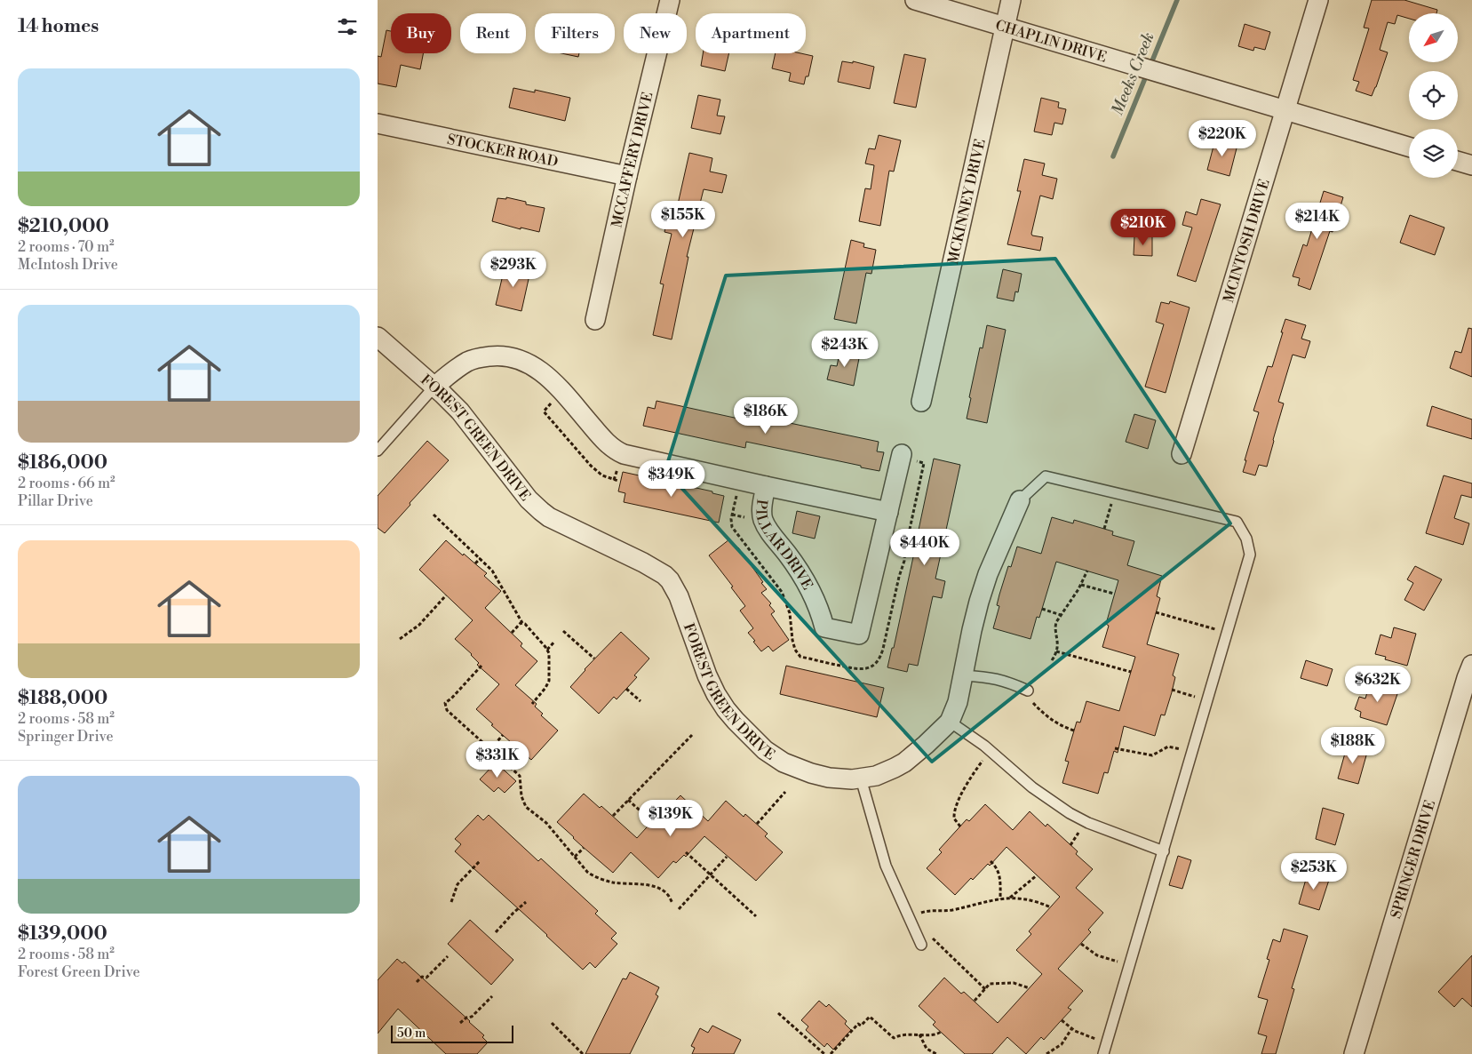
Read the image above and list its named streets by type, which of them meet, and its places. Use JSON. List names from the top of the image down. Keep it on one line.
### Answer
{"streets":{"street":["CHAPLIN DRIVE","STOCKER ROAD","MCCAFFERY DRIVE","MCKINNEY DRIVE","MCINTOSH DRIVE","FOREST GREEN DRIVE","PILLAR DRIVE","SPRINGER DRIVE"]},"crossings":[["CHAPLIN DRIVE","MCKINNEY DRIVE"],["CHAPLIN DRIVE","MCINTOSH DRIVE"],["STOCKER ROAD","MCCAFFERY DRIVE"],["FOREST GREEN DRIVE","PILLAR DRIVE"]],"water":["Meeks Creek"],"scale_bar":"50 m","north":"bottom left","page":{"heading":"14 homes","chip":["Buy","Rent","Filters","New","Apartment"],"list":[{"name":"$210,000","note":"2 rooms · 70 m² · McIntosh Drive"},{"name":"$186,000","note":"2 rooms · 66 m² · Pillar Drive"},{"name":"$188,000","note":"2 rooms · 58 m² · Springer Drive"},{"name":"$139,000","note":"2 rooms · 58 m² · Forest Green Drive"}],"price":["$220K","$155K","$214K","$210K","$293K","$243K","$186K","$349K","$440K","$632K","$188K","$331K","$139K","$253K"],"scale":"50 m"}}
